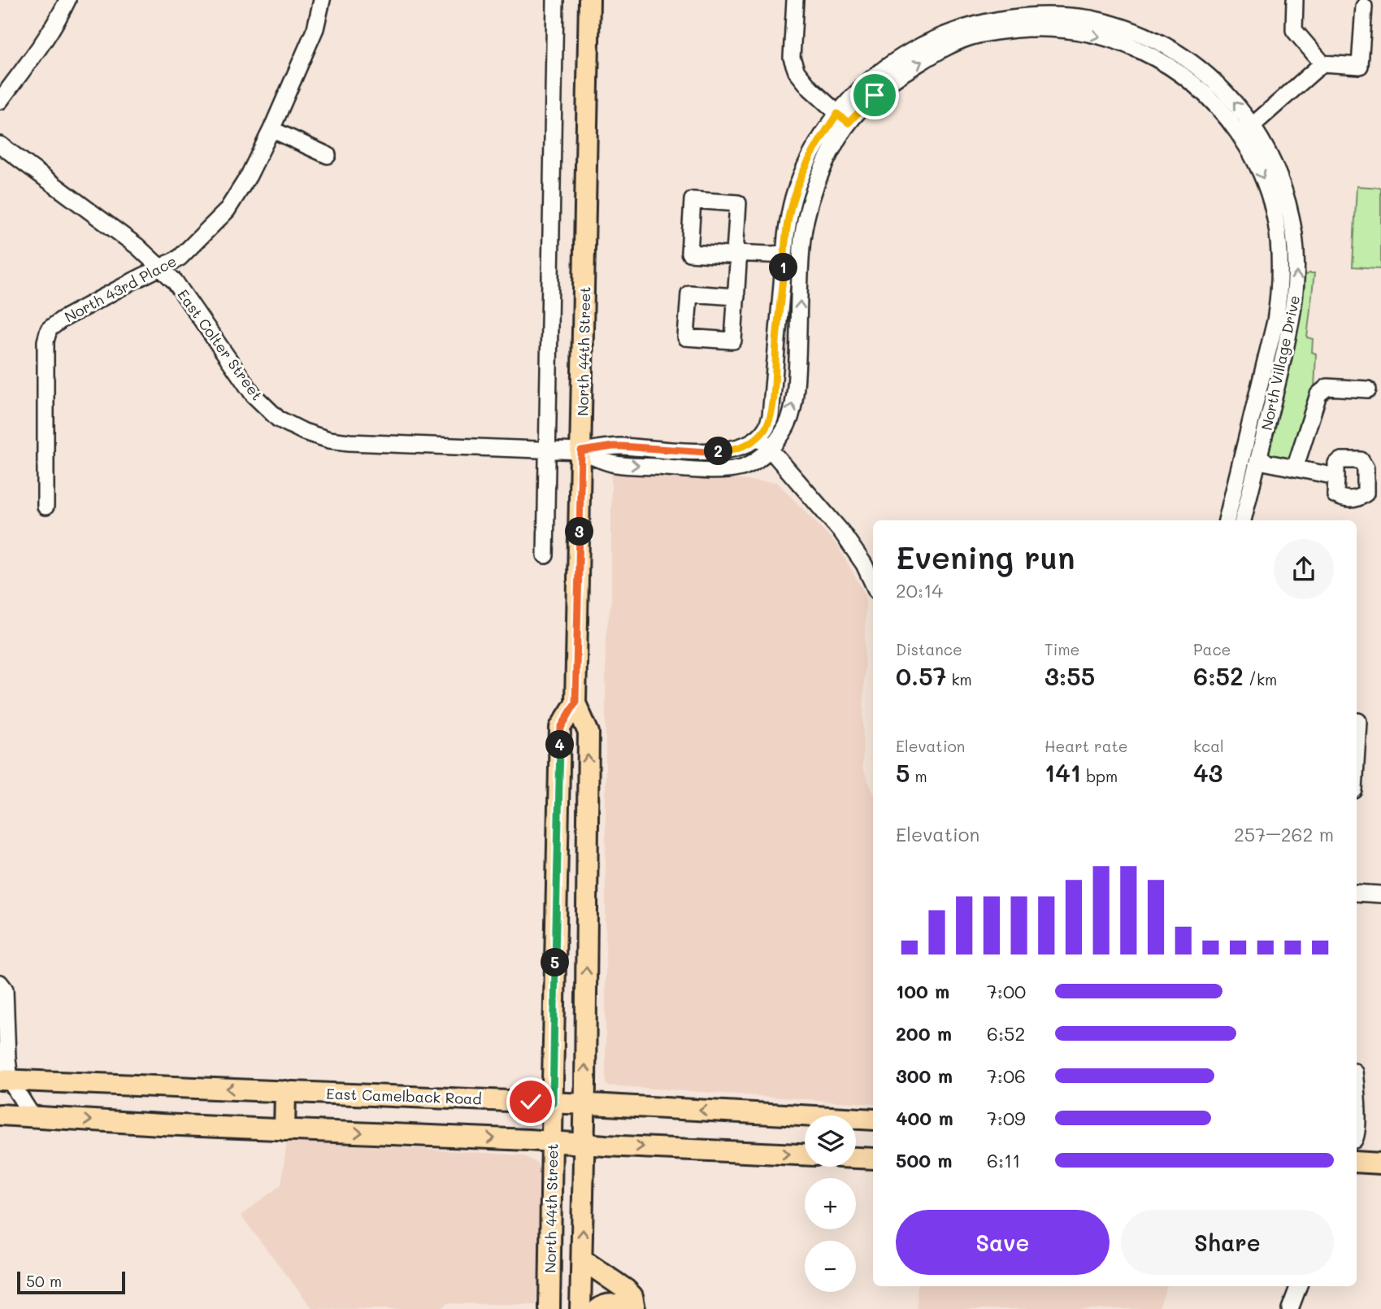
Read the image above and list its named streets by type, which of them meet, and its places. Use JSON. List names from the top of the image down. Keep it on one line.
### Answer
{"streets":{"main road":["North 44th Street","East Camelback Road"],"street":["North 43rd Place","East Colter Street","North Village Drive"]},"crossings":[["North 43rd Place","East Colter Street"],["East Colter Street","North 44th Street"],["East Colter Street","North Village Drive"],["North 44th Street","East Camelback Road"]],"scale_bar":"50 m","page":{"pins":["1","2","3","4","5"],"heading":["Evening run","20:14"],"stats":[["Distance","0.57 km"],["Time","3:55"],["Pace","6:52 /km"],["Elevation","5 m"],["Heart rate","141 bpm"],["kcal","43"]],"chart":["Elevation","257–262 m"],"list":[{"name":"100 m","note":"7:00"},{"name":"200 m","note":"6:52"},{"name":"300 m","note":"7:06"},{"name":"400 m","note":"7:09"},{"name":"500 m","note":"6:11"}],"map_buttons":["+","−"],"buttons":["Save","Share"],"scale":"50 m"}}
